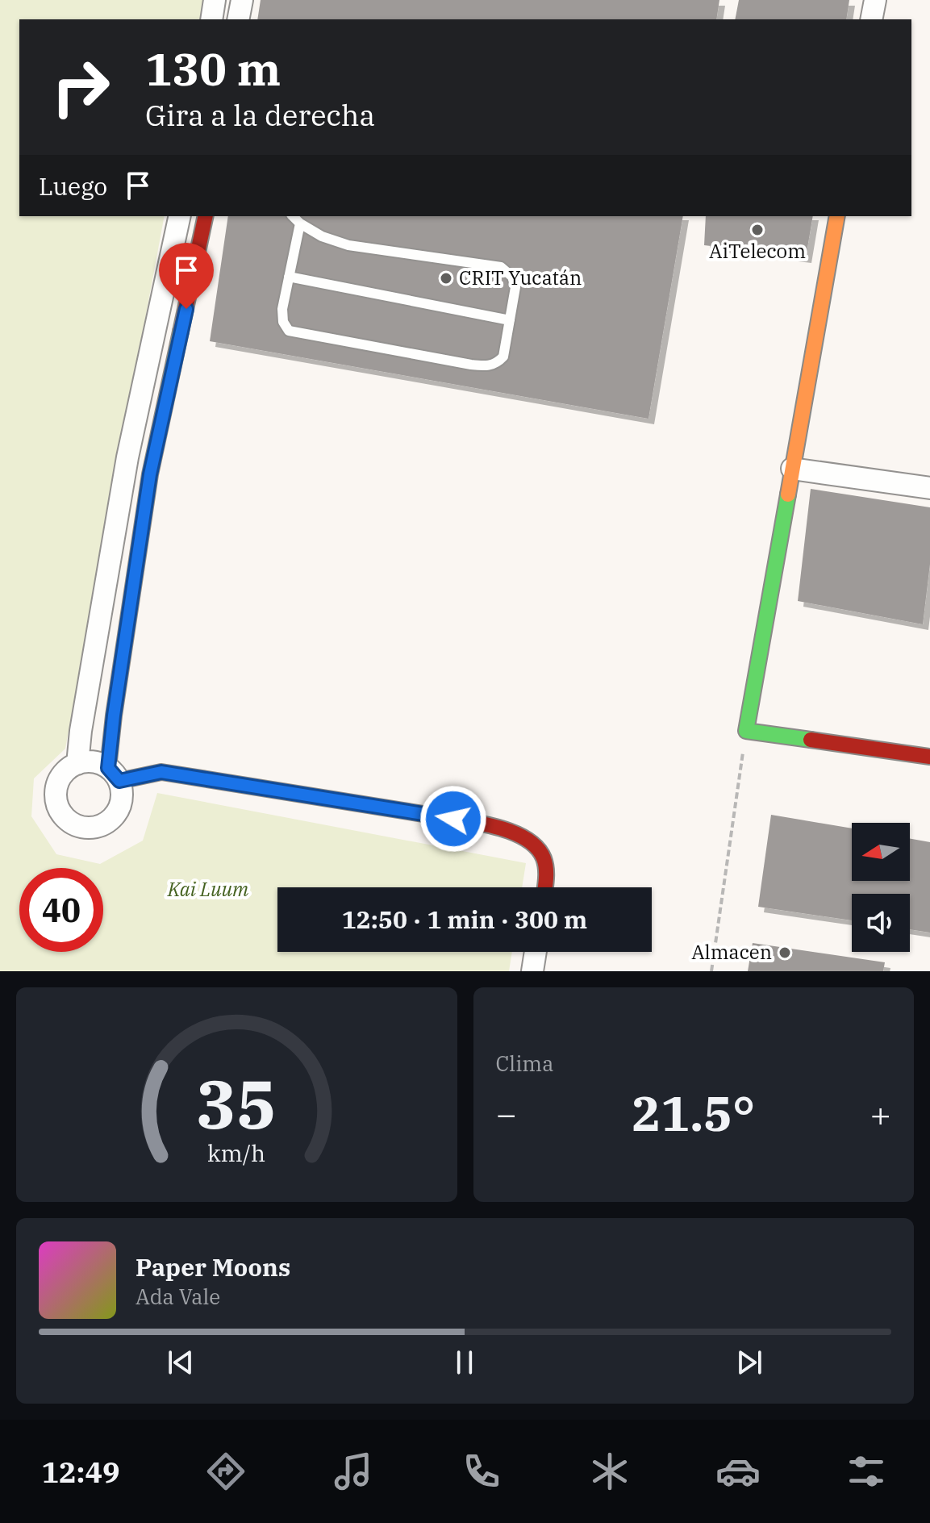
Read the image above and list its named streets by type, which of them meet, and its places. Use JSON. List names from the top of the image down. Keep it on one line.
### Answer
{"parks":["Kai Luum"],"places":["AiTelecom","CRIT Yucatán","Almacen"],"north":"left","page":{"turn":["130 m","Gira a la derecha"],"then":"Luego","limit":"40","trip":"12:50 · 1 min · 300 m","tile":"Clima","heat":["−","21.5°","+"],"song":["Paper Moons","Ada Vale"],"tabs":"12:49","gauge":["35","km/h"]}}
